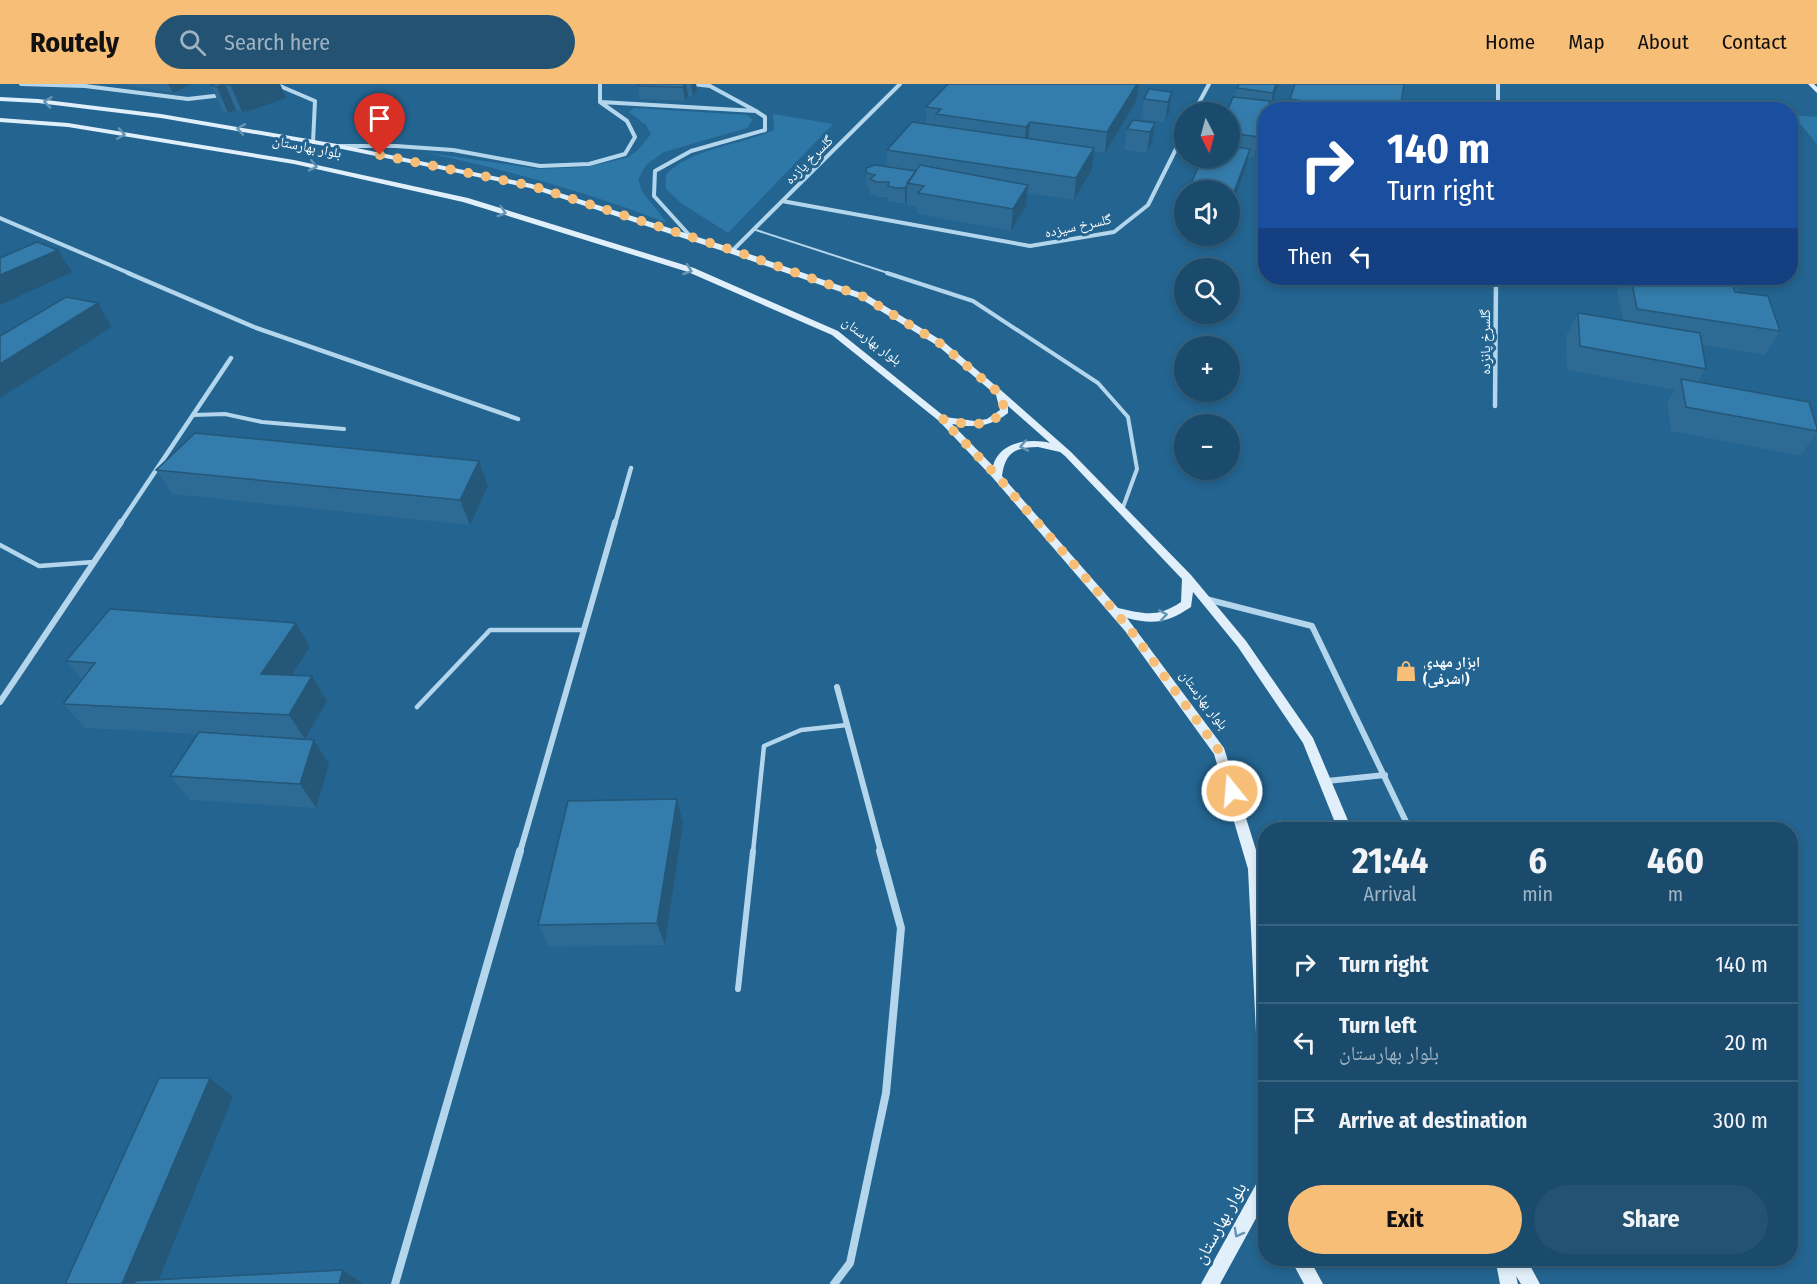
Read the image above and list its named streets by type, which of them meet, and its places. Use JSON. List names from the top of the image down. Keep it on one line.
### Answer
{"streets":{"street":["بلوار بهارستان","گلسرخ یازده","گلسرخ سیزده","گلسرخ پانزده"]},"crossings":[["بلوار بهارستان","گلسرخ یازده"],["گلسرخ یازده","گلسرخ سیزده"]],"places":{"shop":["ابزار مهدی (اشرفی)"]},"north":"bottom","page":{"header":"Routely","search":"Search here","nav":["Home","Map","About","Contact"],"map_buttons":["+","−"],"turn":["140 m","Turn right"],"then":"Then","eta":["21:44","Arrival","6","min","460","m"],"list":[{"name":"Turn right","value":"140 m"},{"name":"Turn left","note":"بلوار بهارستان","value":"20 m"},{"name":"Arrive at destination","value":"300 m"}],"buttons":["Exit","Share"]}}
